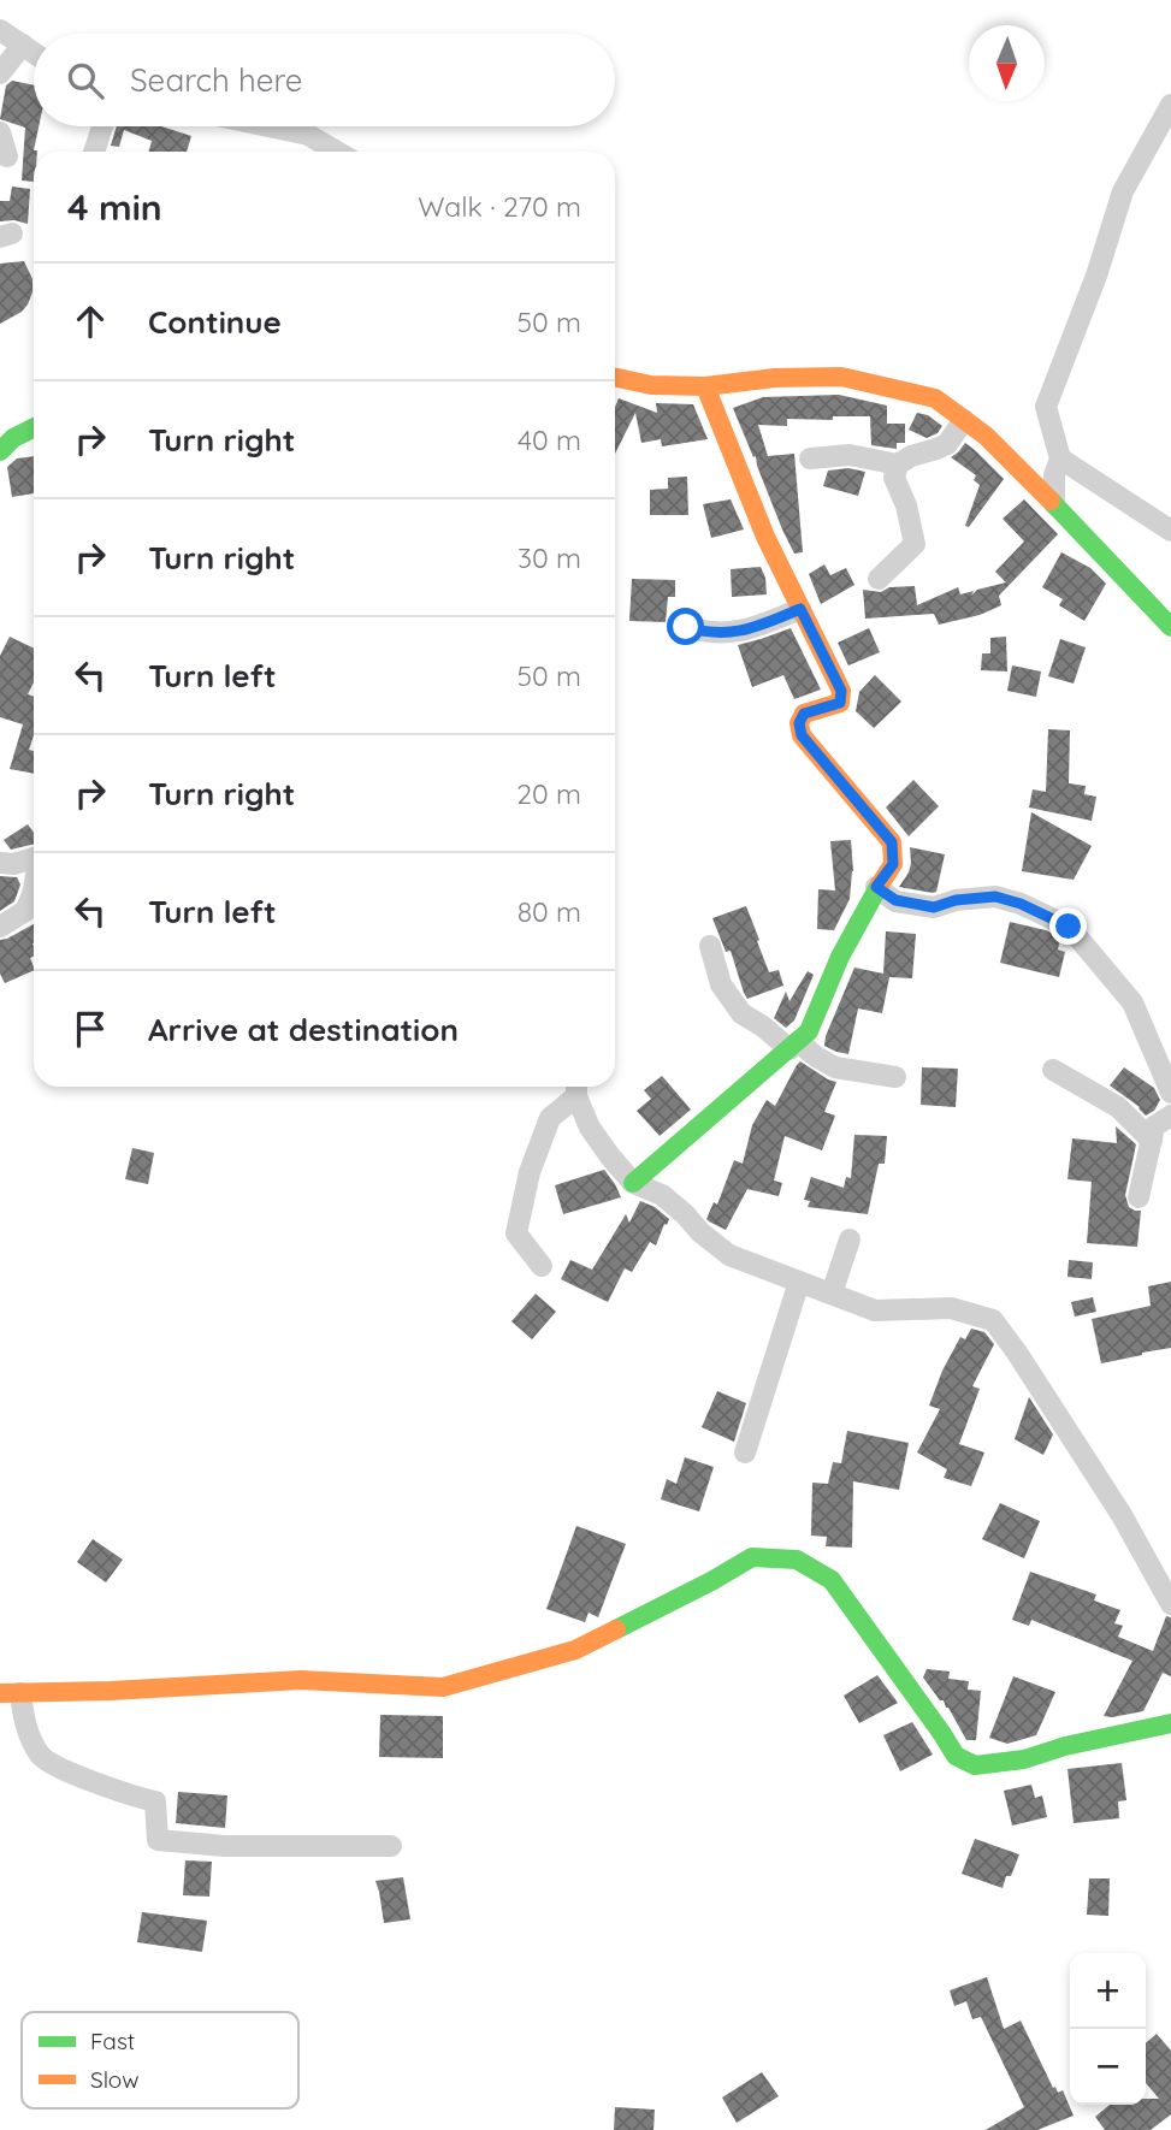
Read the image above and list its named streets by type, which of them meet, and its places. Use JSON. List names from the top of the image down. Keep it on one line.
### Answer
{"legend":["Fast","Slow"],"north":"bottom","page":{"search":"Search here","heading":["4 min","Walk · 270 m"],"list":[["Continue","50 m"],["Turn right","40 m"],["Turn right","30 m"],["Turn left","50 m"],["Turn right","20 m"],["Turn left","80 m"],"Arrive at destination"],"map_buttons":["+","−"]}}
